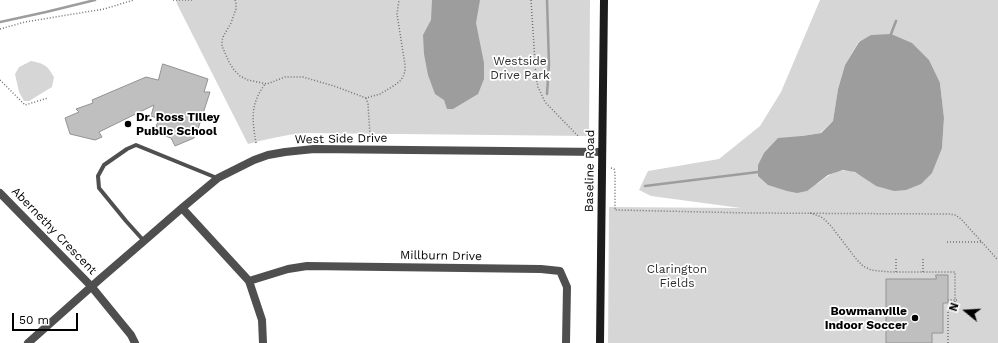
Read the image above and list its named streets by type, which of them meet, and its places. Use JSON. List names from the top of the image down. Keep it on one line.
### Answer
{"streets":{"street":["West Side Drive","Baseline Road","Abernethy Crescent","Millburn Drive"]},"crossings":[["West Side Drive","Baseline Road"],["West Side Drive","Abernethy Crescent"]],"parks":["Westside Drive Park","Clarington Fields"],"places":["Dr. Ross Tilley Public School","Bowmanville Indoor Soccer"],"scale_bar":"50 m","north":"left"}
